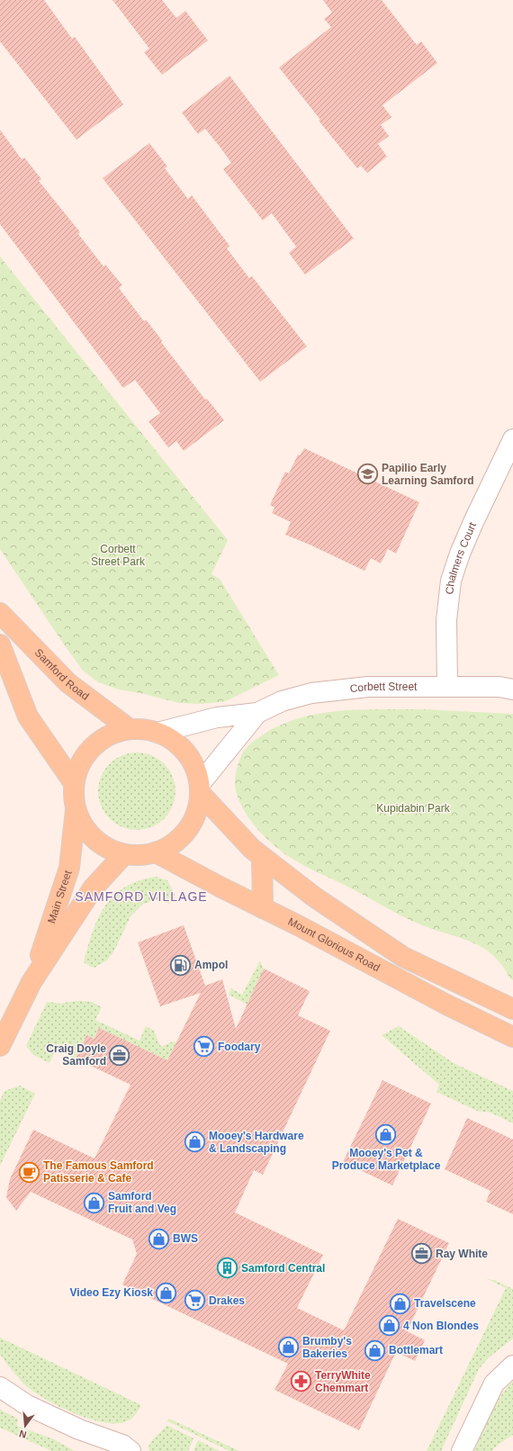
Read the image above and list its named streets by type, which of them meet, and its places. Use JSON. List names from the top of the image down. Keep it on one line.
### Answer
{"streets":{"main road":["Samford Road","Main Street","Mount Glorious Road"],"street":["Chalmers Court","Corbett Street"]},"crossings":[["Chalmers Court","Corbett Street"],["Samford Road","Corbett Street"],["Samford Road","Main Street"],["Samford Road","Mount Glorious Road"],["Corbett Street","Main Street"],["Corbett Street","Mount Glorious Road"],["Main Street","Mount Glorious Road"]],"districts":["SAMFORD VILLAGE"],"parks":["Corbett Street Park","Kupidabin Park"],"places":{"school or university":["Papilio Early Learning Samford"],"fuel station":["Ampol"],"supermarket":["Foodary","Drakes"],"office":["Craig Doyle Samford","Ray White"],"shop":["Mooey's Pet & Produce Marketplace","Mooey's Hardware & Landscaping","Samford Fruit and Veg","BWS","Video Ezy Kiosk","Travelscene","4 Non Blondes","Brumby's Bakeries","Bottlemart"],"cafe":["The Famous Samford Patisserie & Cafe"],"building":["Samford Central"],"pharmacy":["TerryWhite Chemmart"]},"north":"bottom"}
